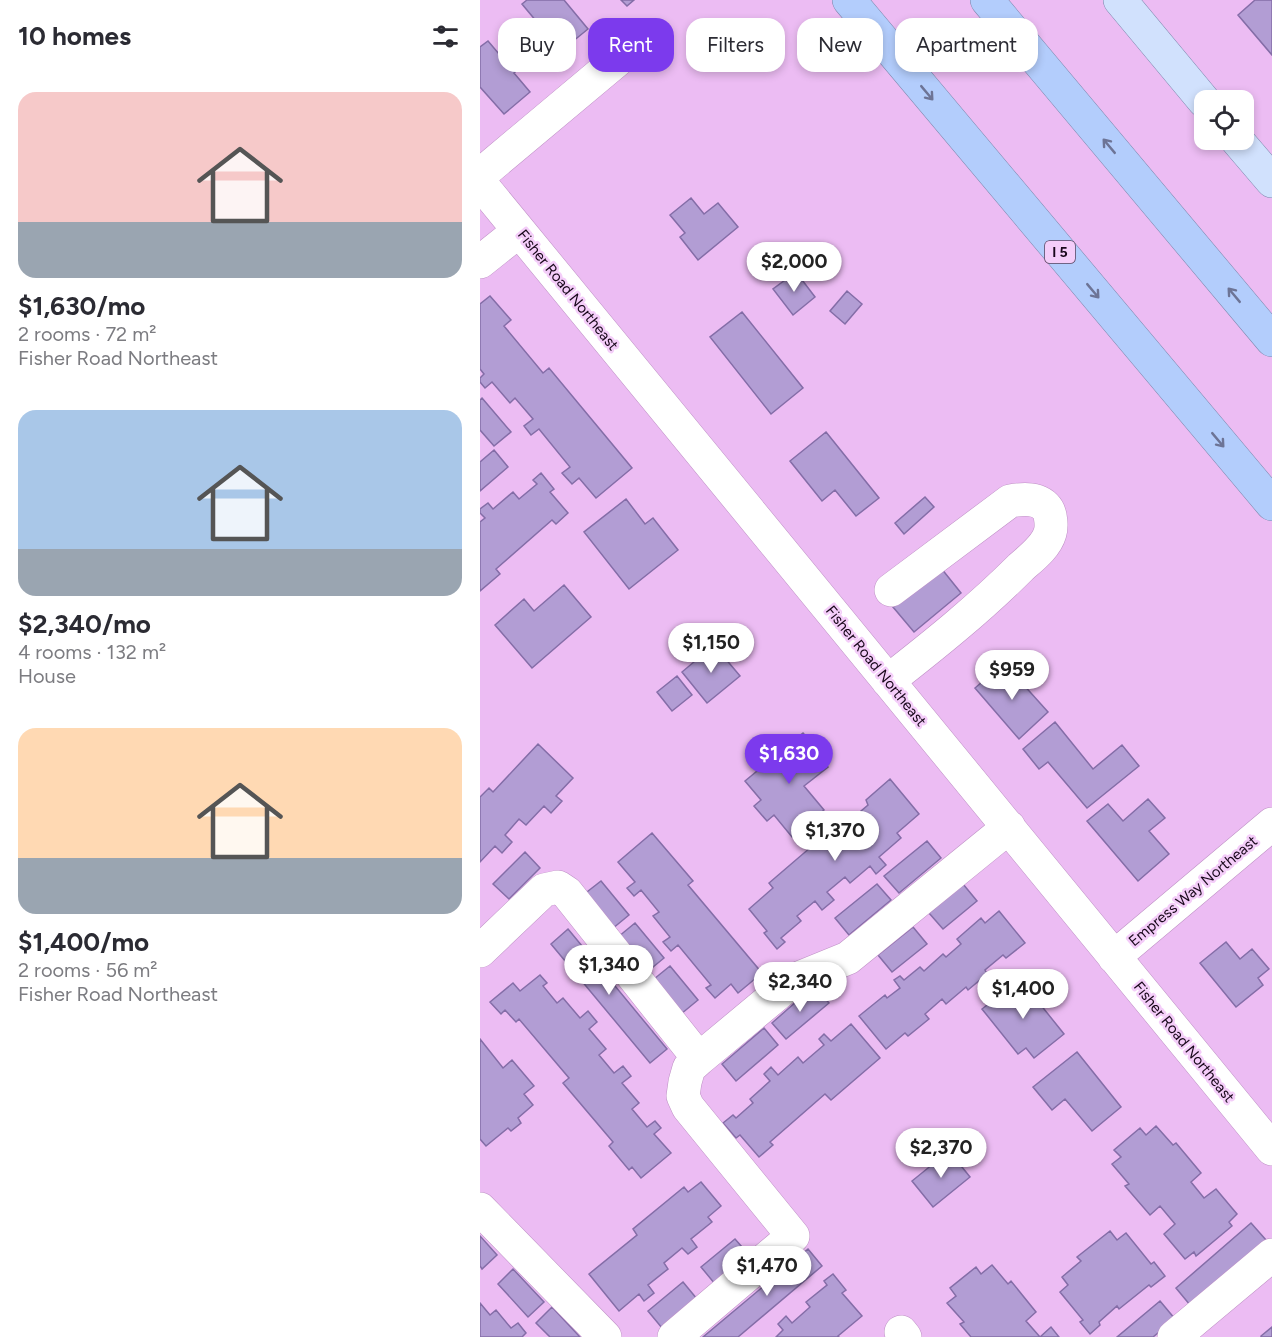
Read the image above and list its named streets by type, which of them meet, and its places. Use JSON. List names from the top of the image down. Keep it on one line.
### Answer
{"streets":{"highway":["I 5"],"street":["Fisher Road Northeast","Empress Way Northeast"]},"crossings":[["Fisher Road Northeast","Empress Way Northeast"]],"page":{"heading":"10 homes","chip":["Buy","Rent","Filters","New","Apartment"],"list":[{"name":"$1,630/mo","note":"2 rooms · 72 m² · Fisher Road Northeast"},{"name":"$2,340/mo","note":"4 rooms · 132 m² · House"},{"name":"$1,400/mo","note":"2 rooms · 56 m² · Fisher Road Northeast"}],"price":["$2,000","$1,150","$959","$1,630","$1,370","$1,340","$2,340","$1,400","$2,370","$1,470"]}}
